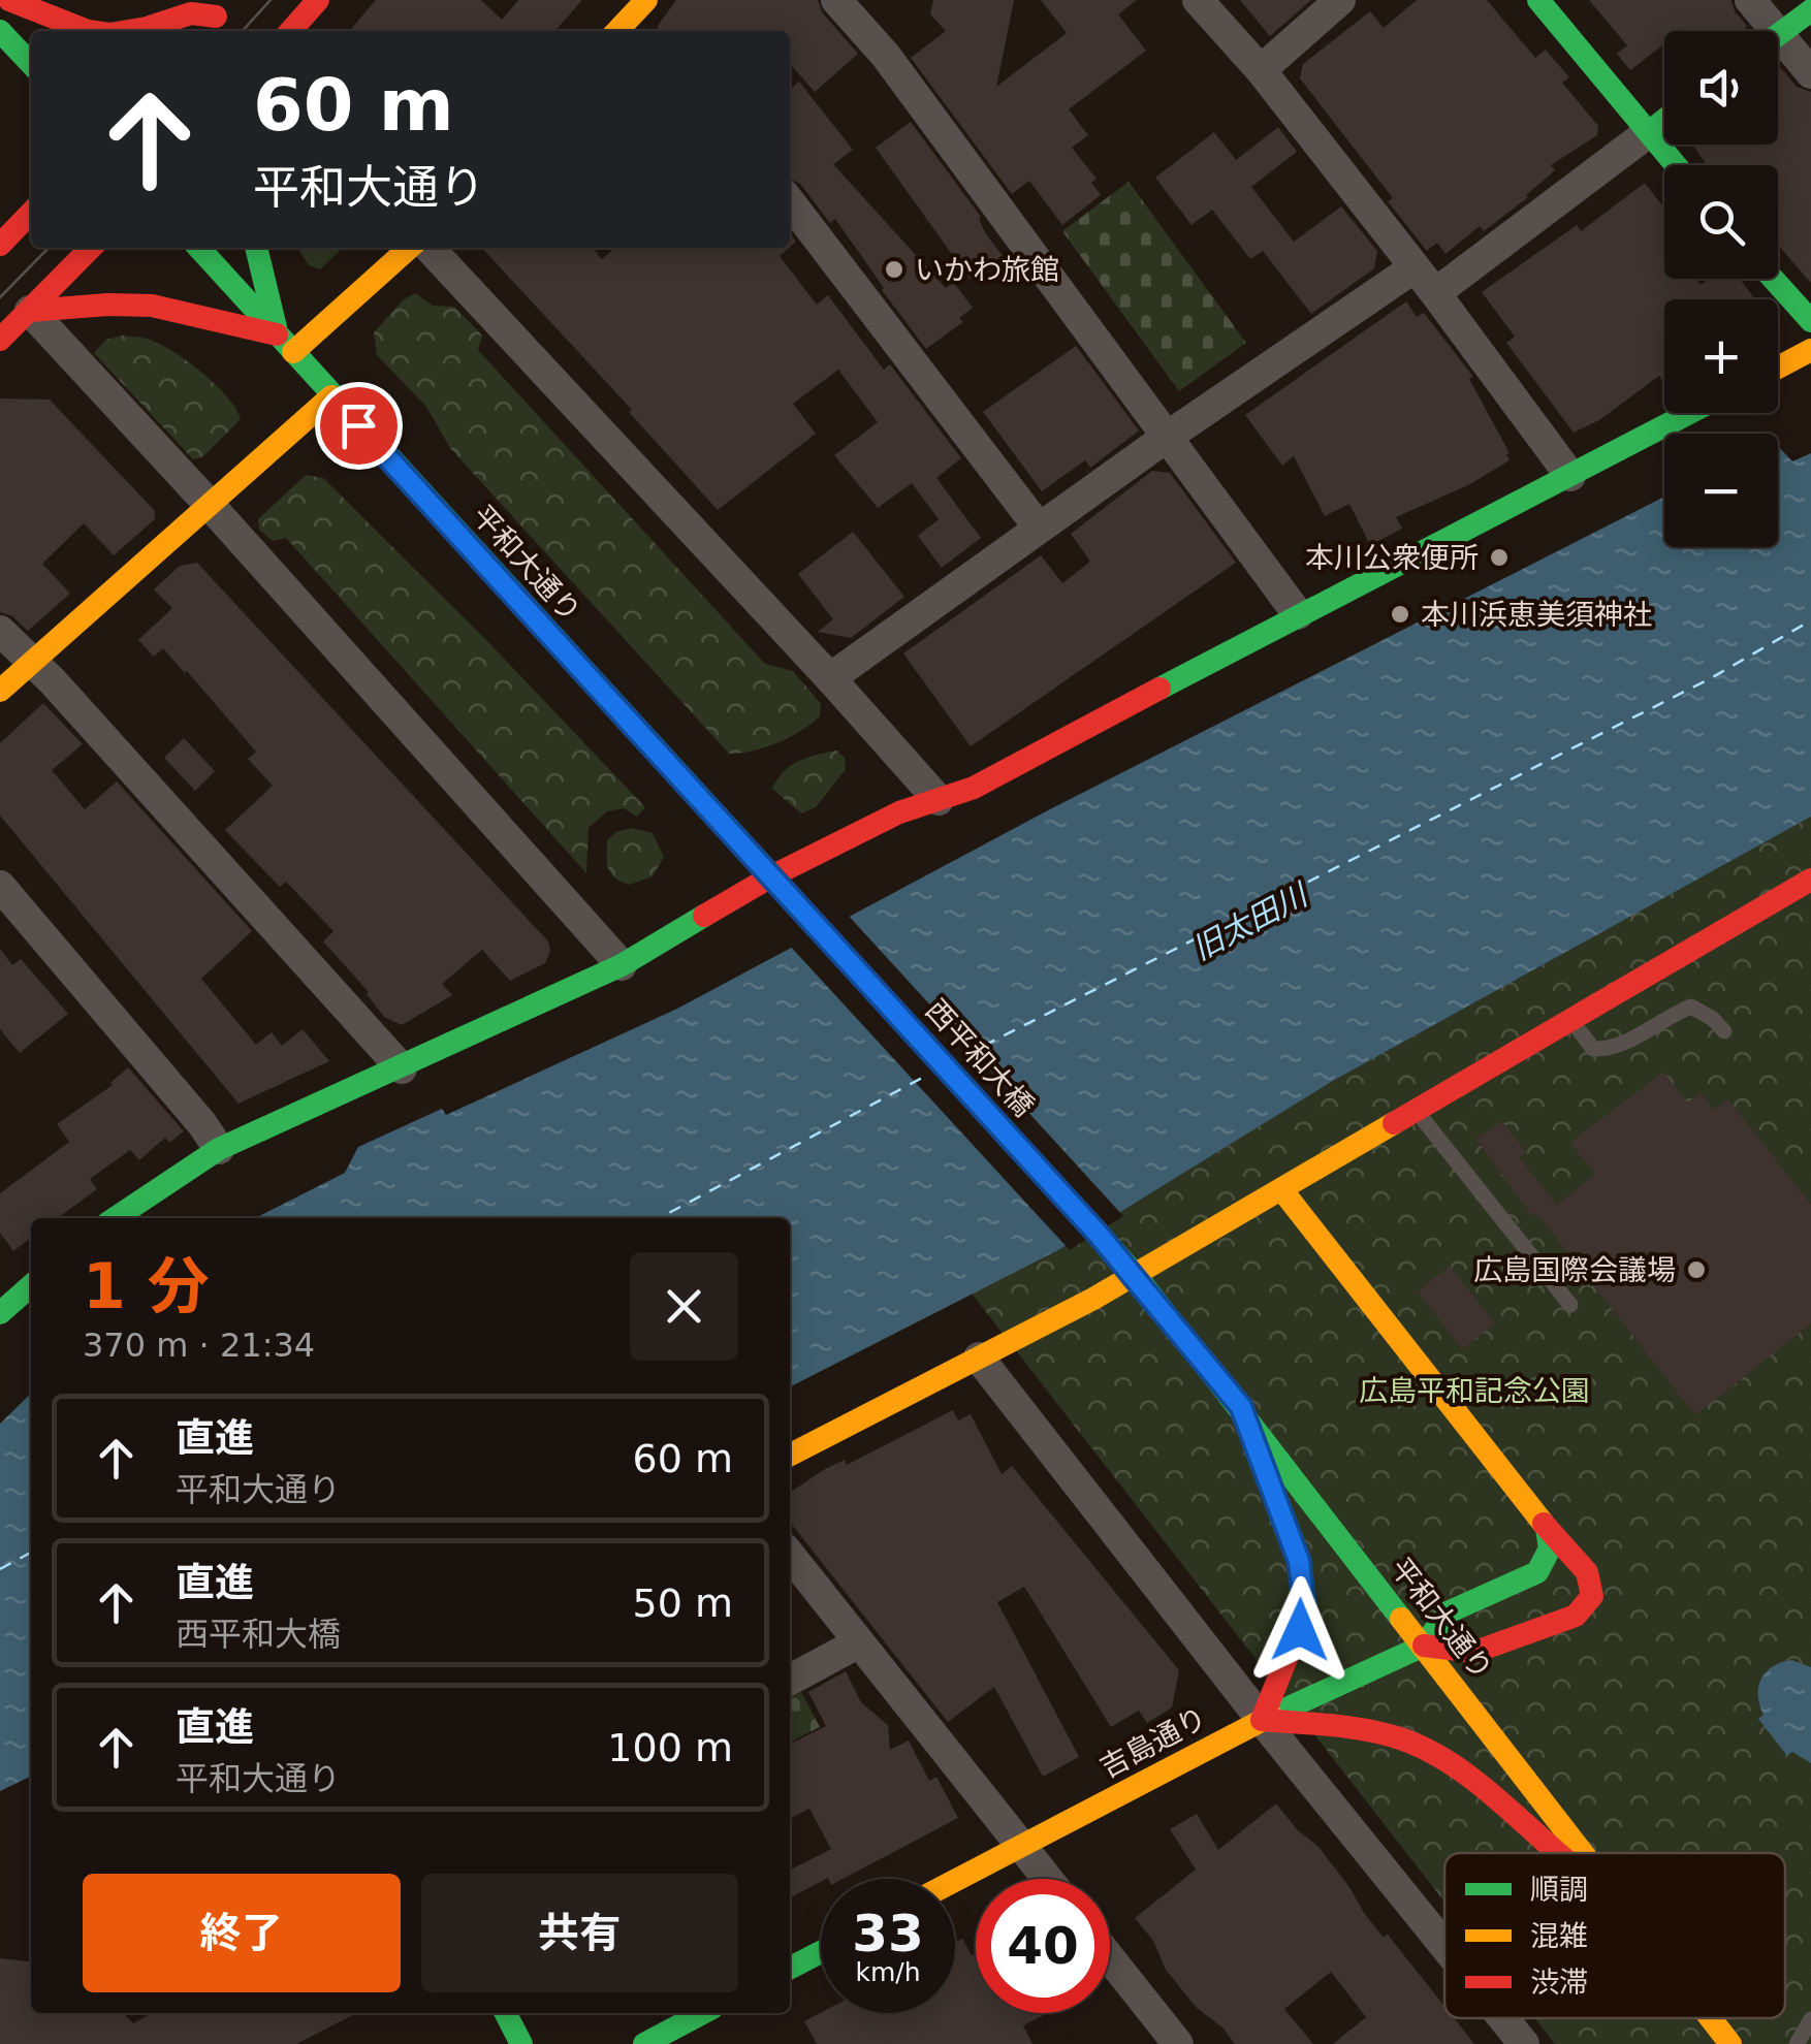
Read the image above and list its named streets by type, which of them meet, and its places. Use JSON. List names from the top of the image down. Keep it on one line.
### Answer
{"streets":{"street":["平和大通り","西平和大橋","吉島通り"]},"crossings":[["平和大通り","西平和大橋"],["平和大通り","吉島通り"]],"water":["旧太田川"],"parks":["広島平和記念公園"],"places":["いかわ旅館","本川公衆便所","本川浜恵美須神社","広島国際会議場"],"legend":["順調","混雑","渋滞"],"page":{"map_buttons":["+","−"],"turn":["60 m","平和大通り"],"heading":["1 分","370 m · 21:34"],"list":[{"name":"直進","note":"平和大通り","value":"60 m"},{"name":"直進","note":"西平和大橋","value":"50 m"},{"name":"直進","note":"平和大通り","value":"100 m"}],"buttons":["終了","共有"],"speed":"33 km/h","limit":"40"}}
